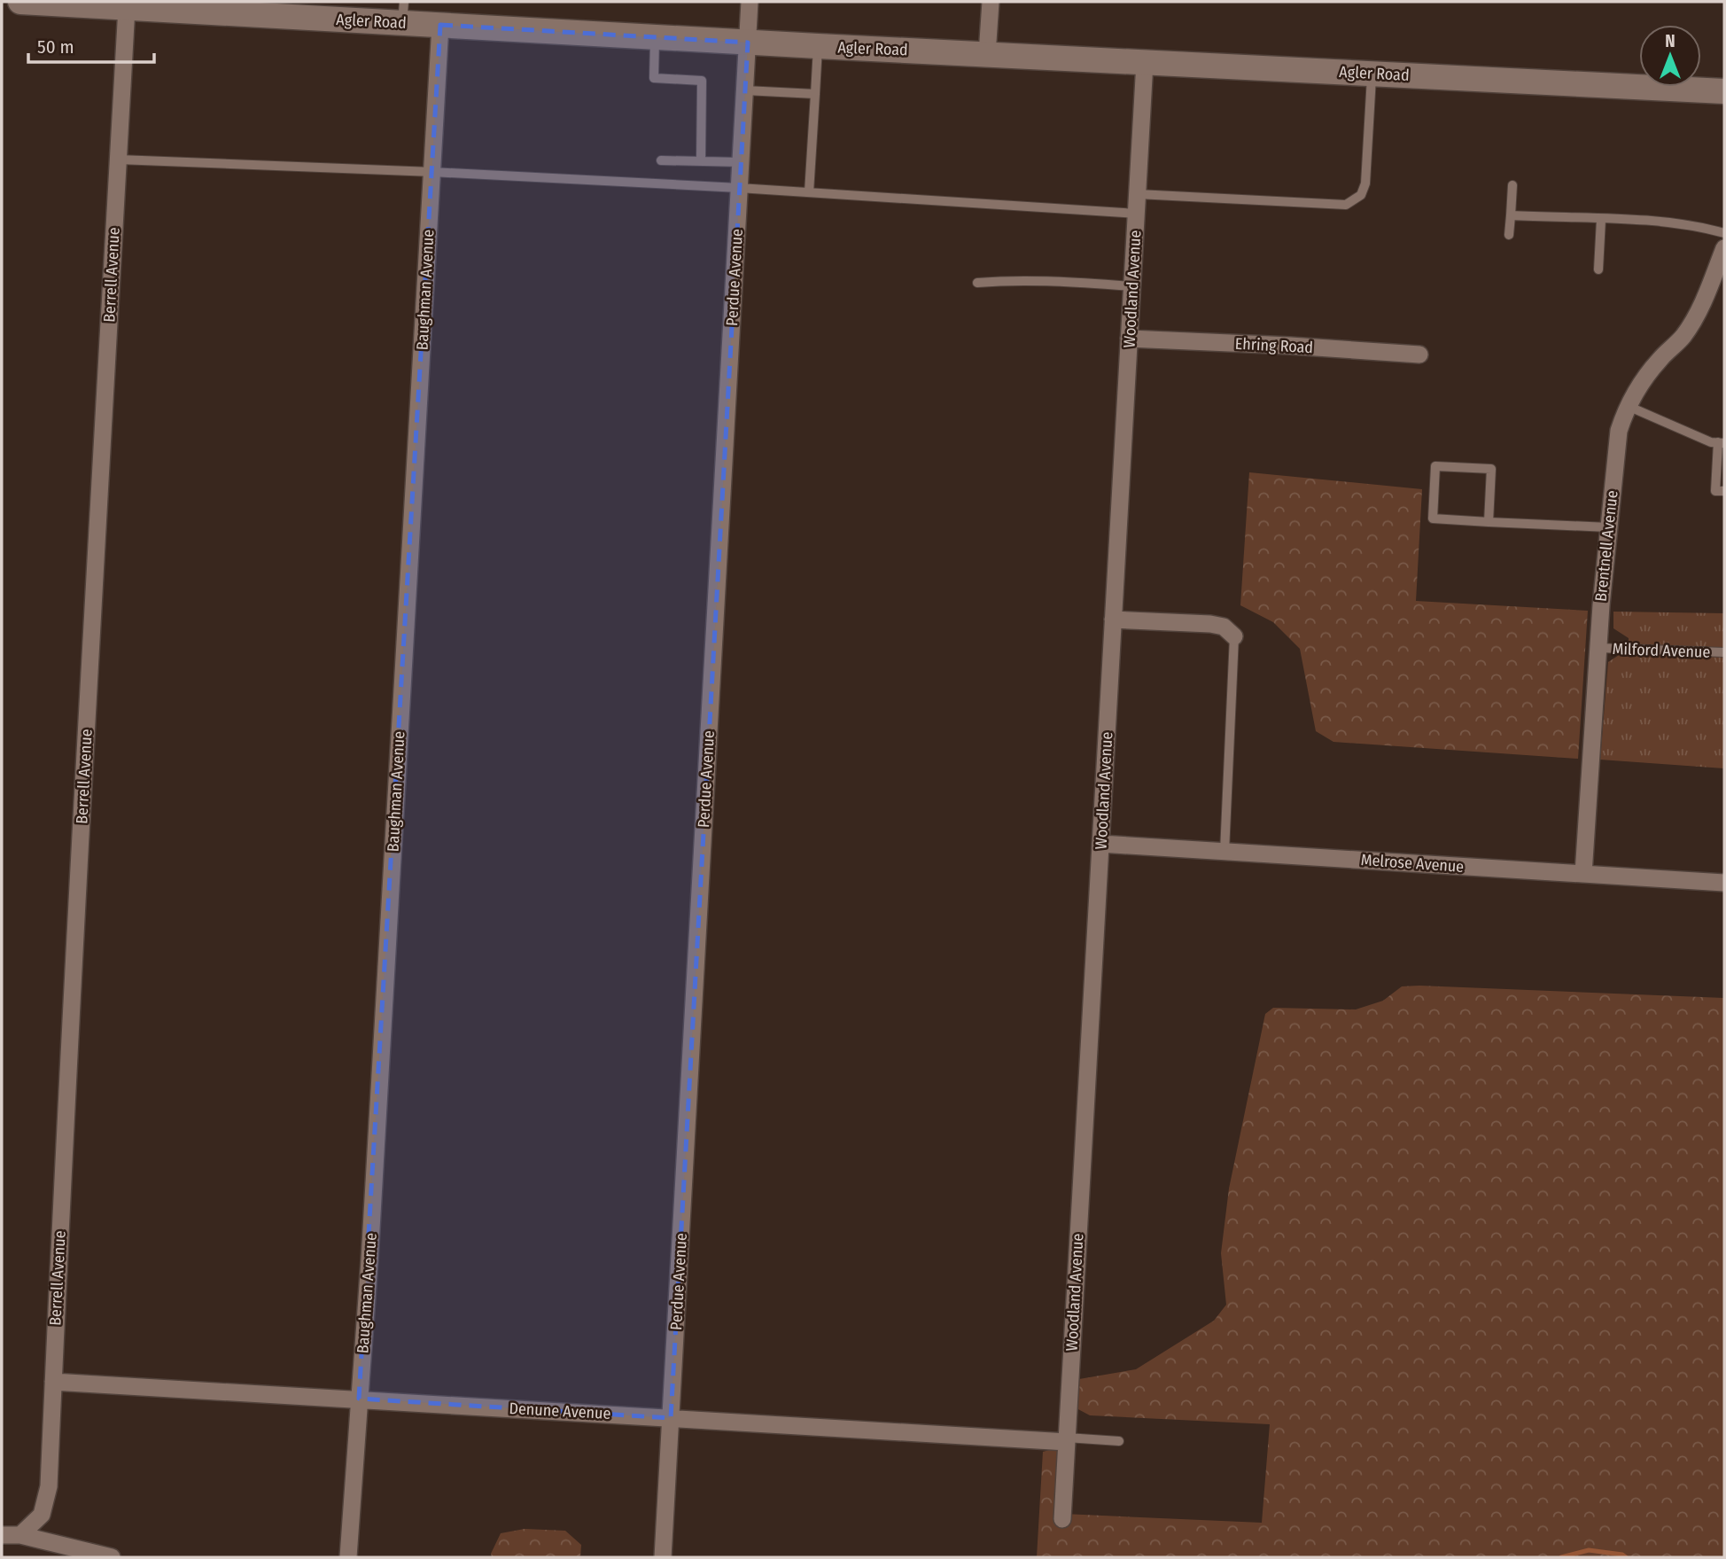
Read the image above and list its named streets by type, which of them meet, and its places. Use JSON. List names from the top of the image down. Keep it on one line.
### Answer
{"streets":{"main road":["Agler Road"],"street":["Berrell Avenue","Perdue Avenue","Woodland Avenue","Baughman Avenue","Ehring Road","Brentnell Avenue","Melrose Avenue","Denune Avenue"],"lane":["Milford Avenue"]},"crossings":[["Agler Road","Berrell Avenue"],["Agler Road","Perdue Avenue"],["Agler Road","Woodland Avenue"],["Agler Road","Baughman Avenue"],["Berrell Avenue","Denune Avenue"],["Perdue Avenue","Denune Avenue"],["Woodland Avenue","Ehring Road"],["Woodland Avenue","Melrose Avenue"],["Woodland Avenue","Denune Avenue"],["Baughman Avenue","Denune Avenue"],["Brentnell Avenue","Milford Avenue"],["Brentnell Avenue","Melrose Avenue"]],"scale_bar":"50 m","north":"top"}
